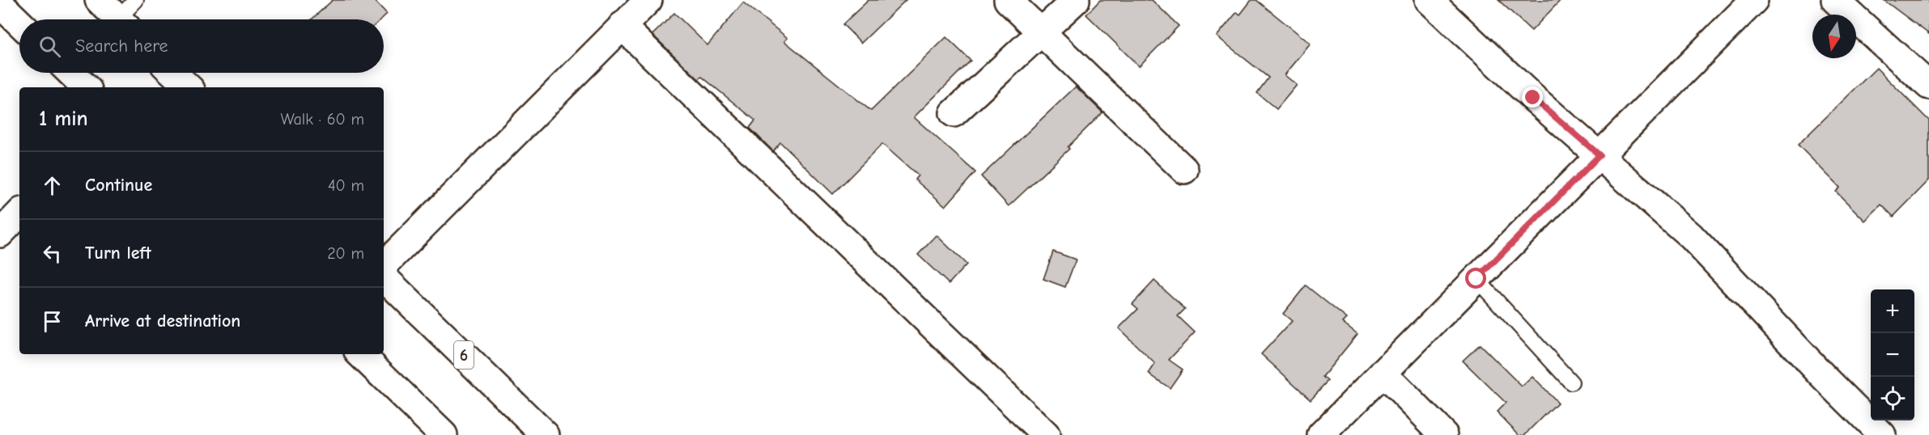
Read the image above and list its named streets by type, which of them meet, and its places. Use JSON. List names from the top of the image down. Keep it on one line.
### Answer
{"streets":{"main road":["6"]},"north":"bottom","page":{"search":"Search here","heading":["1 min","Walk · 60 m"],"list":[["Continue","40 m"],["Turn left","20 m"],"Arrive at destination"],"map_buttons":["+","−"]}}
